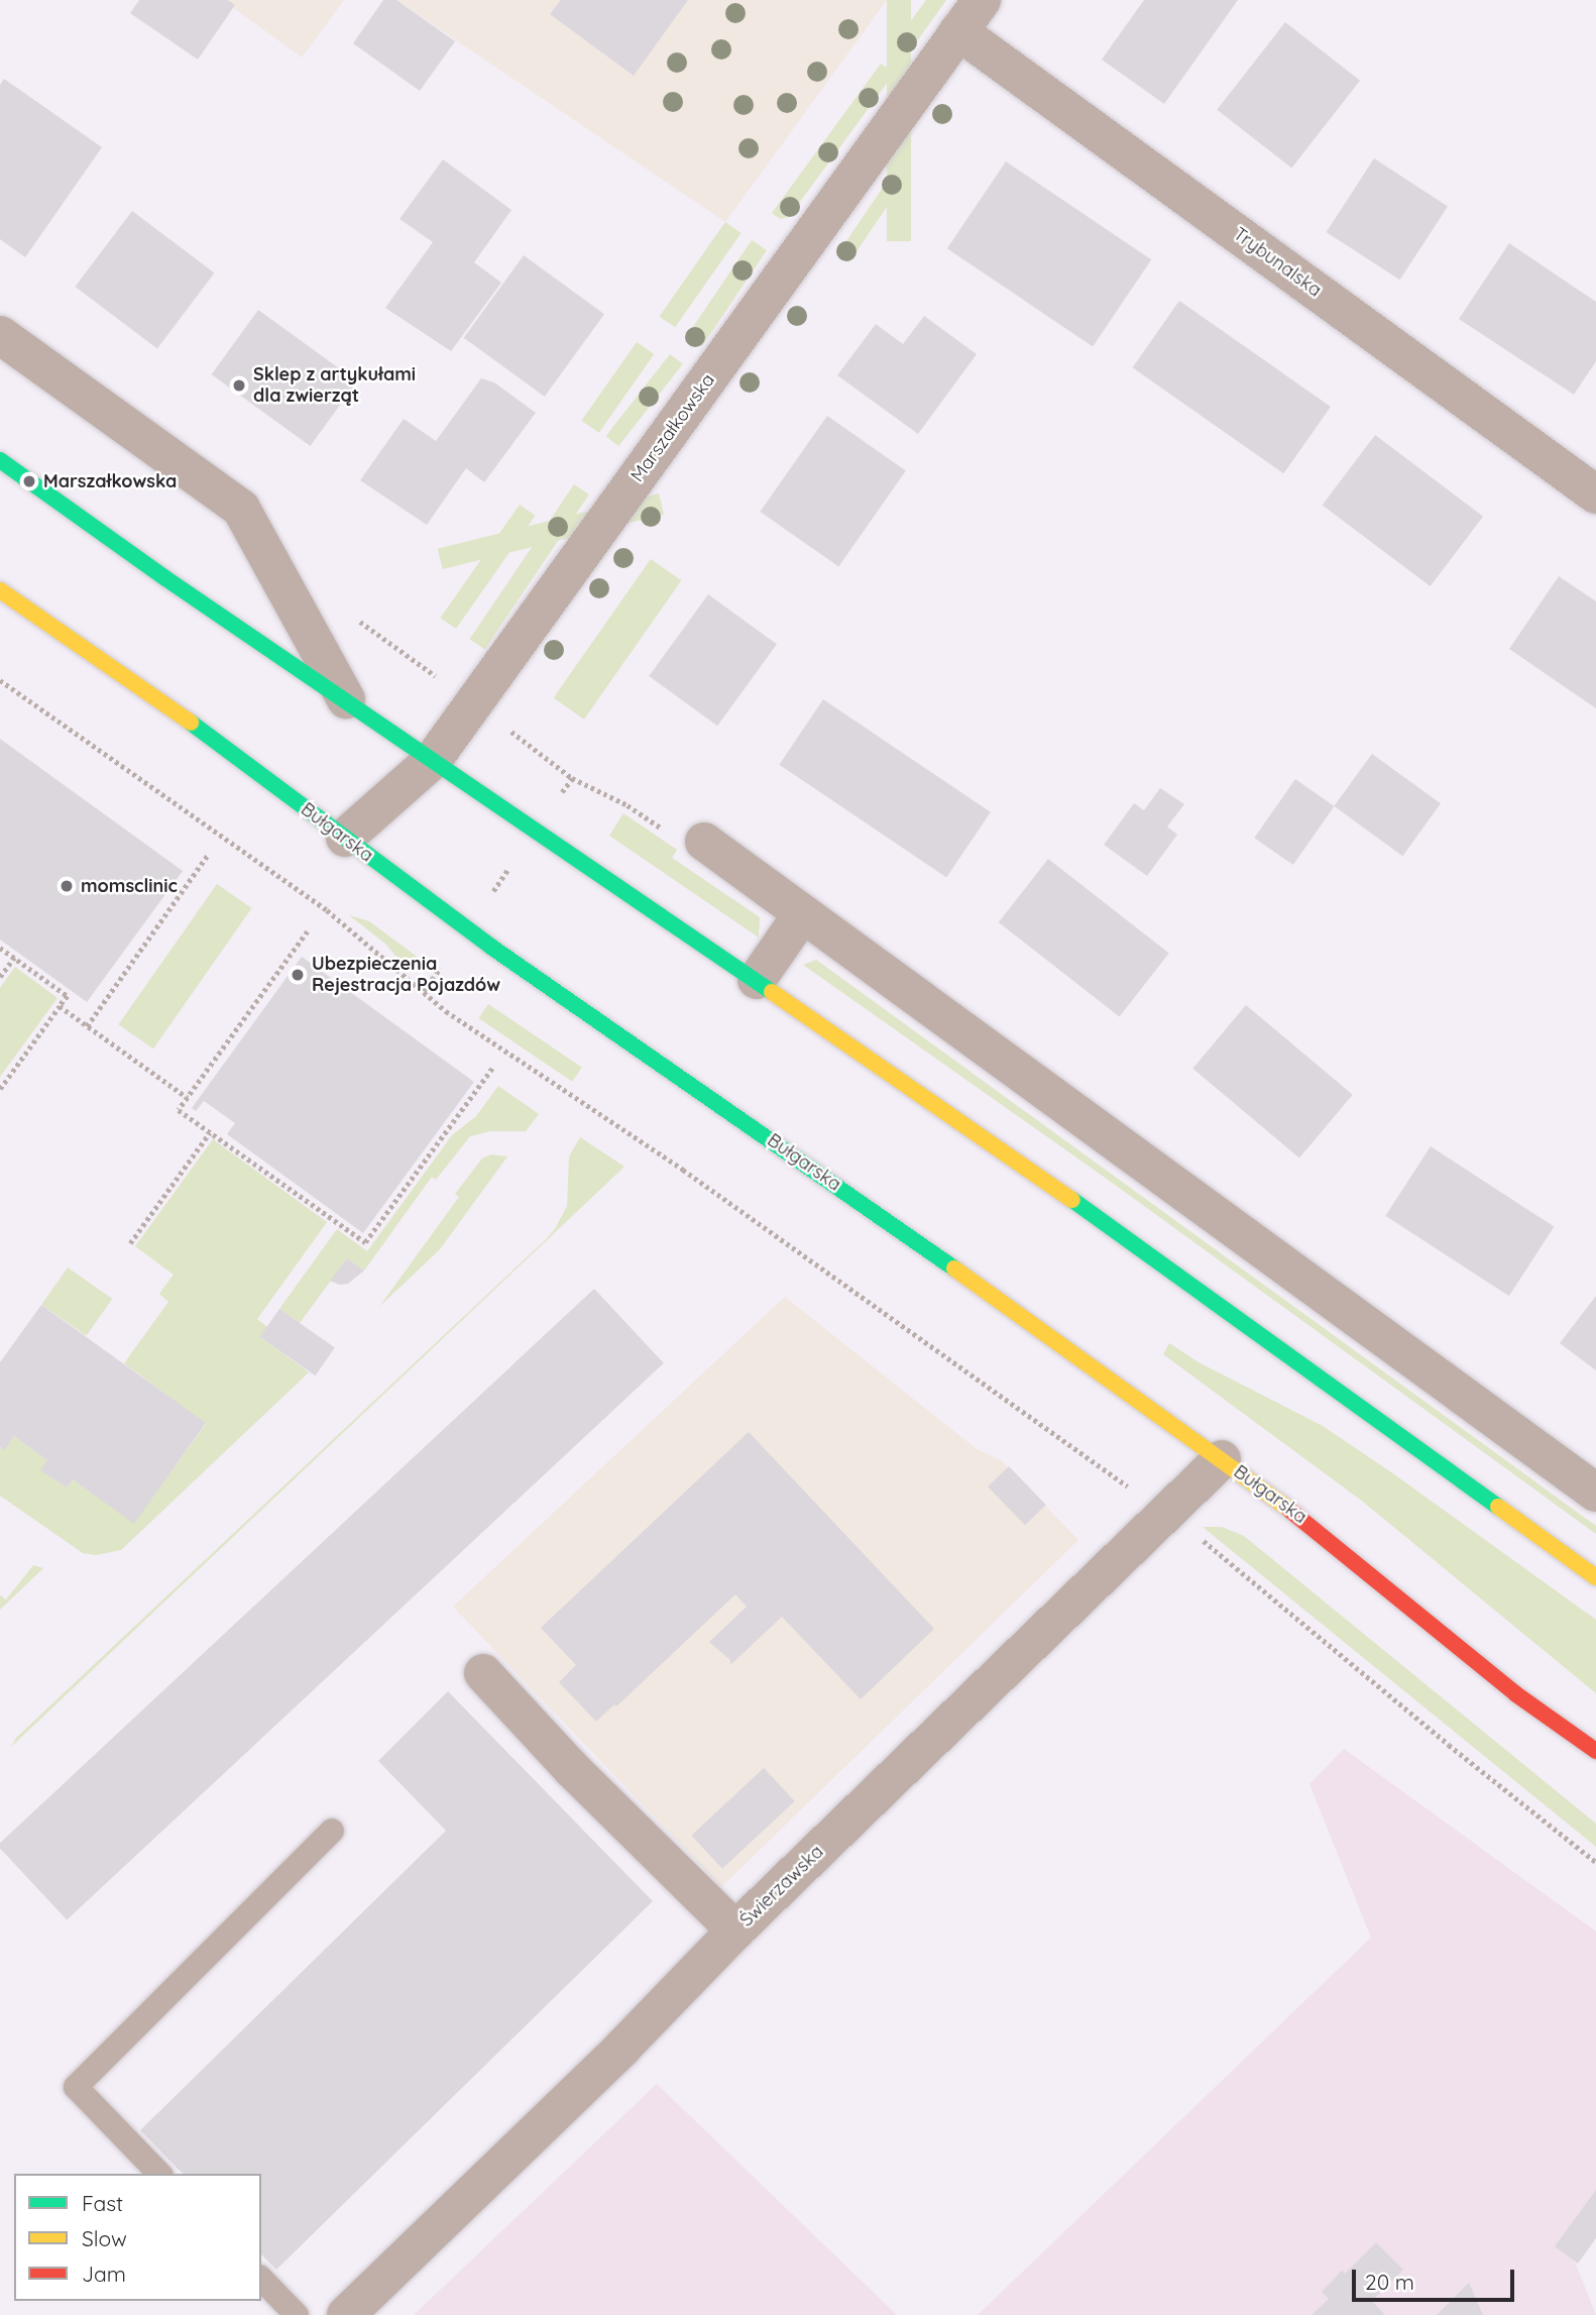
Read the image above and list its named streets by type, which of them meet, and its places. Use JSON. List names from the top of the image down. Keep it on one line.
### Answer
{"streets":{"street":["Trybunalska","Marszałkowska","Bułgarska","Świerzawska"]},"crossings":[["Trybunalska","Marszałkowska"],["Marszałkowska","Bułgarska"],["Bułgarska","Świerzawska"]],"places":["Sklep z artykułami dla zwierząt","Marszałkowska","momsclinic","Ubezpieczenia Rejestracja Pojazdów"],"legend":["Fast","Slow","Jam"],"scale_bar":"20 m"}
